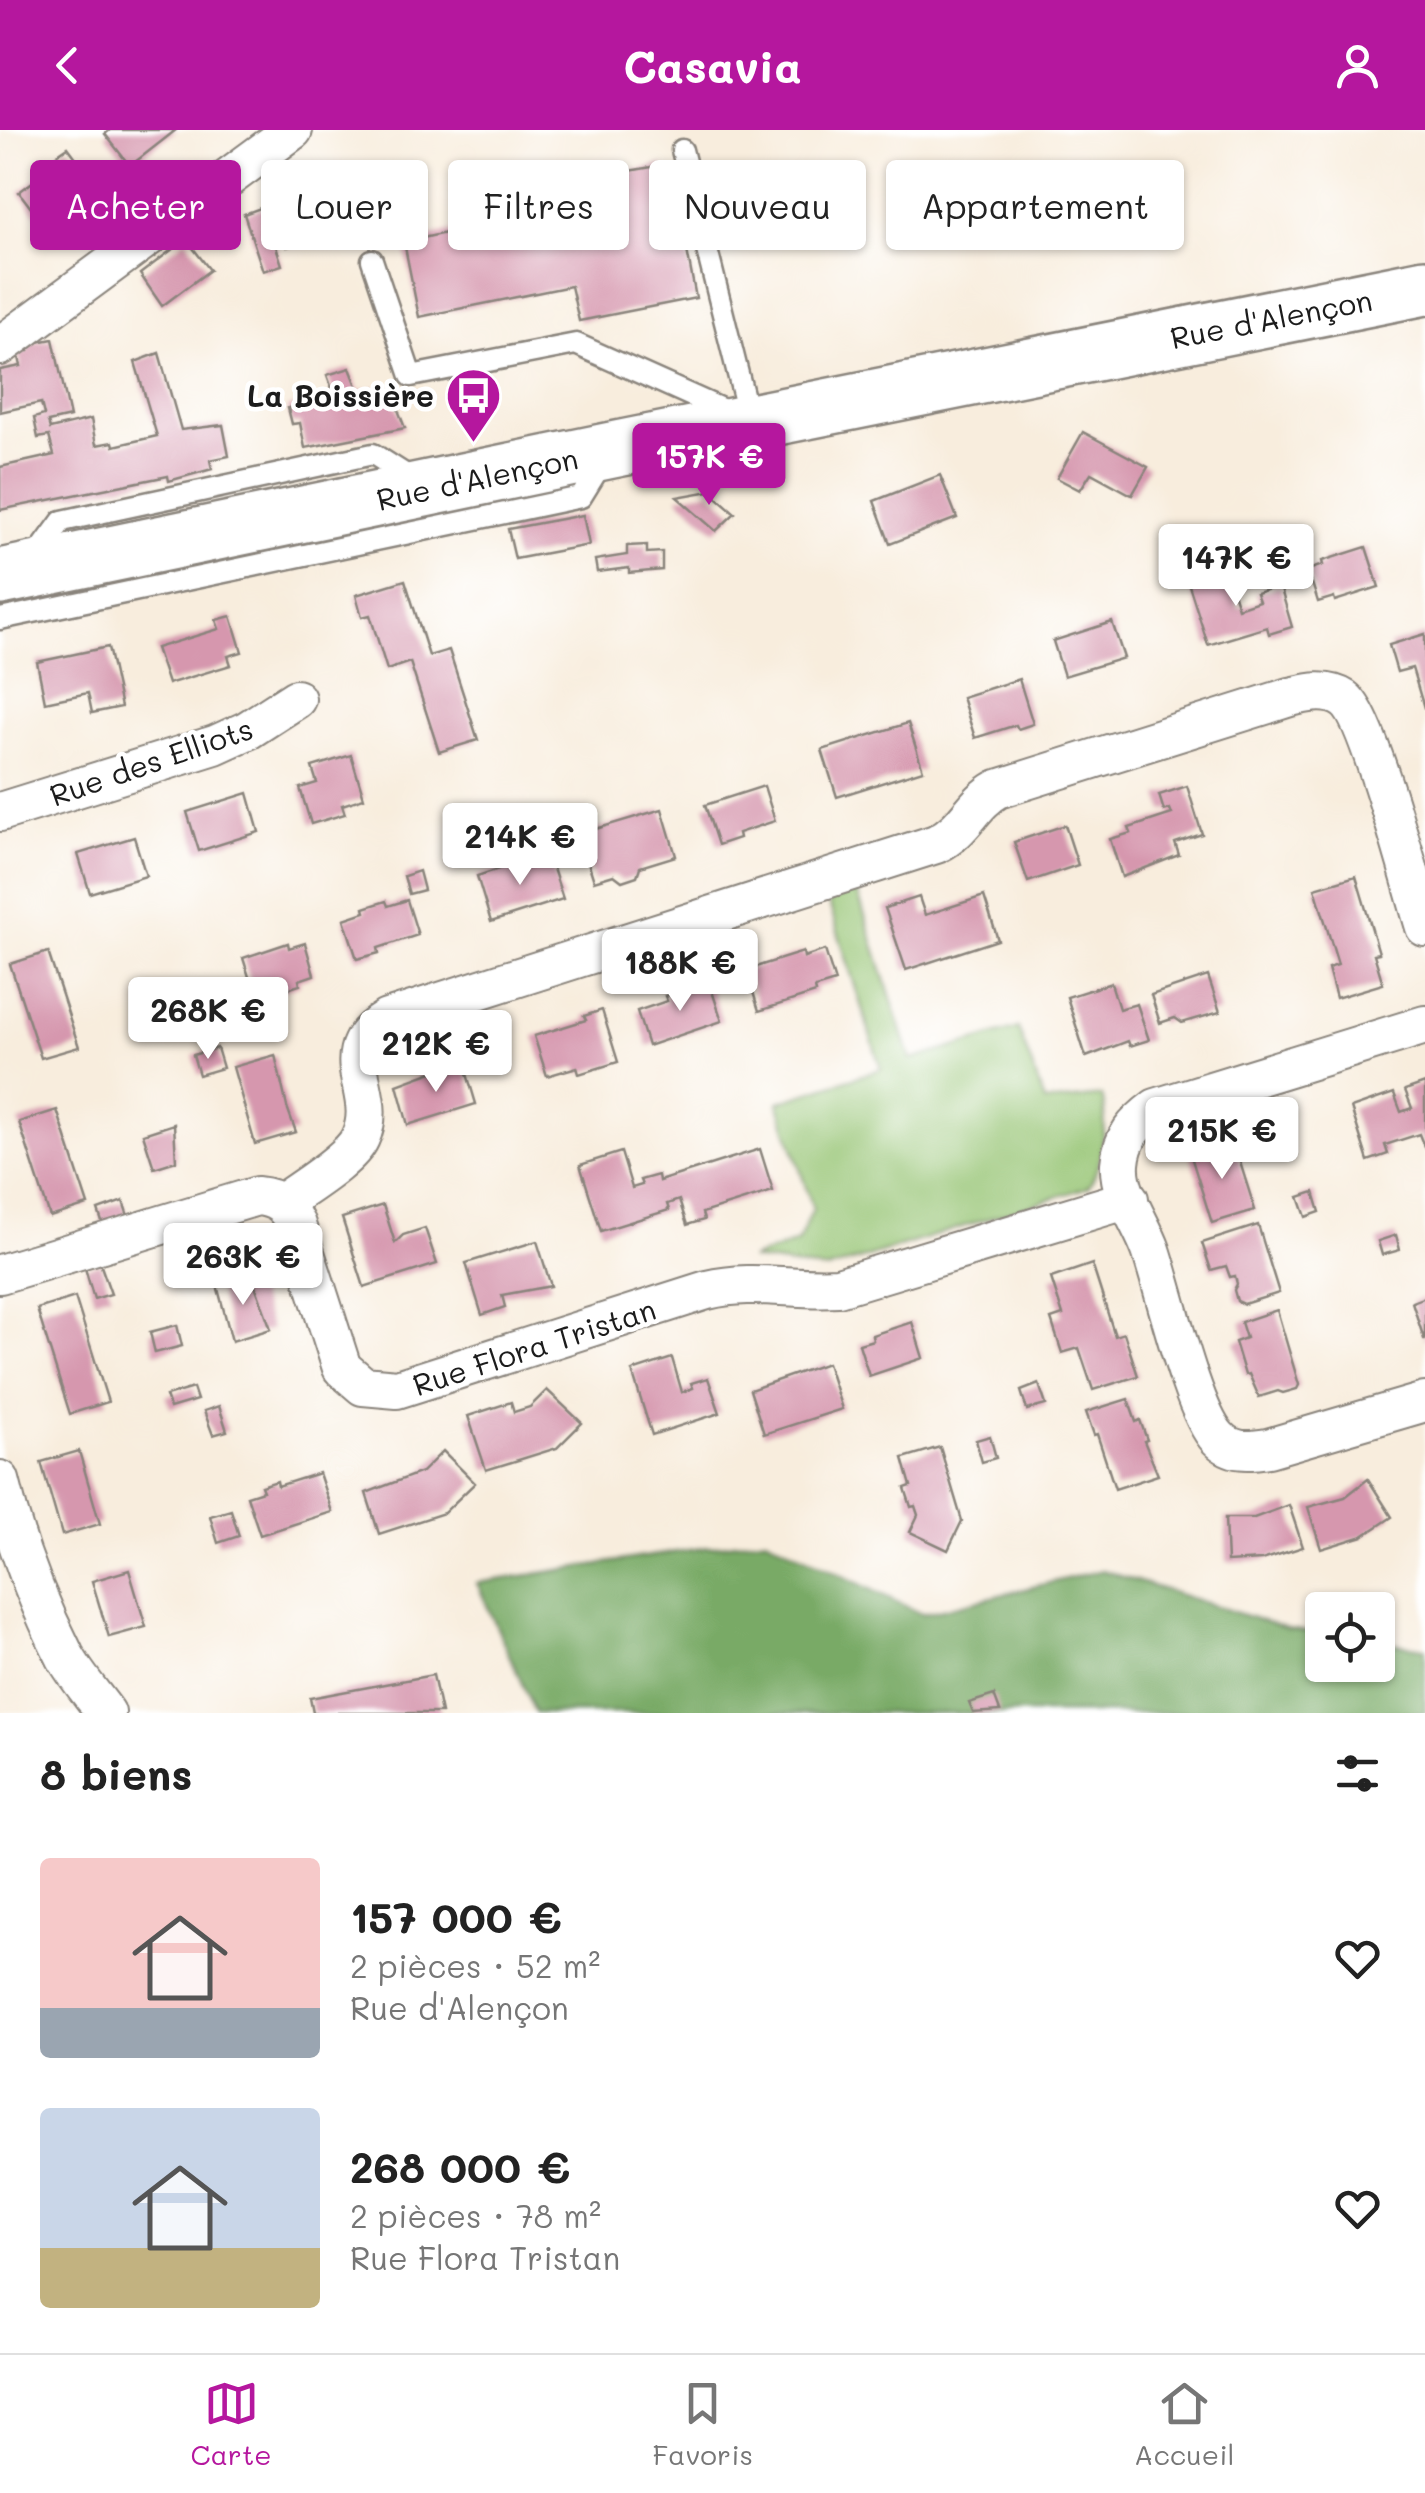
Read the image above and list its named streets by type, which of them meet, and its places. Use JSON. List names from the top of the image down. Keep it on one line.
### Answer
{"streets":{"main road":["Rue d'Alençon"],"street":["Rue des Elliots","Rue Flora Tristan"]},"places":{"bus stop":["La Boissière"]},"page":{"header":"Casavia","chip":["Acheter","Louer","Filtres","Nouveau","Appartement"],"price":["157K €","147K €","214K €","188K €","268K €","212K €","215K €","263K €"],"heading":"8 biens","list":[{"name":"157 000 €","note":"2 pièces · 52 m² · Rue d'Alençon"},{"name":"268 000 €","note":"2 pièces · 78 m² · Rue Flora Tristan"}],"tabs":["Carte","Favoris","Accueil"]}}
